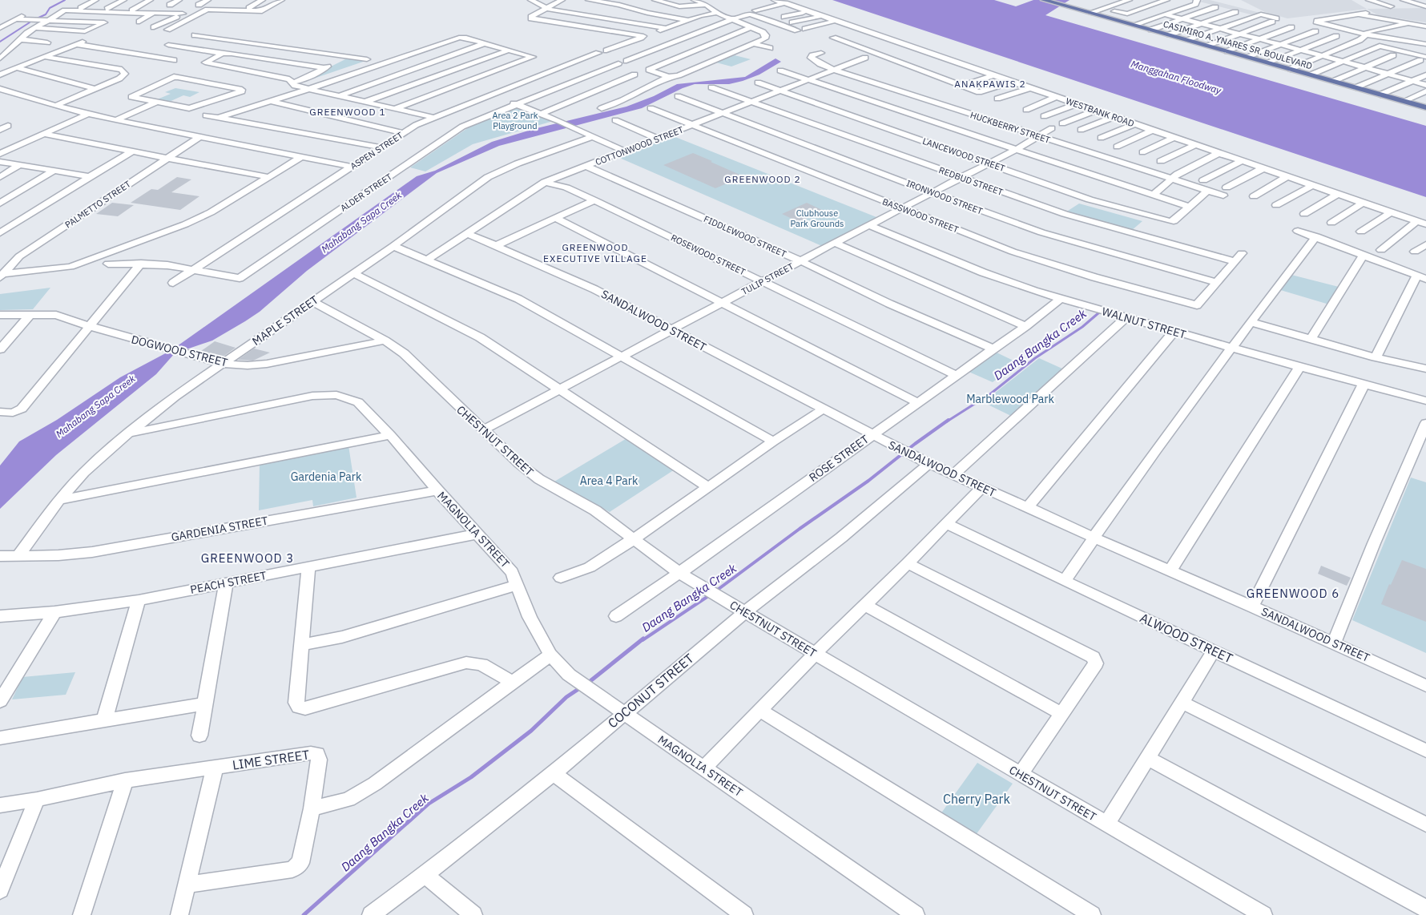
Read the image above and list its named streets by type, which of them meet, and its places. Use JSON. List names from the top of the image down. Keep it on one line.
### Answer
{"streets":{"main road":["CASIMIRO A. YNARES SR. BOULEVARD"],"street":["WESTBANK ROAD","HUCKBERRY STREET","COTTONWOOD STREET","ASPEN STREET","LANCEWOOD STREET","REDBUD STREET","ALDER STREET","IRONWOOD STREET","PALMETTO STREET","BASSWOOD STREET","FIDDLEWOOD STREET","ROSEWOOD STREET","TULIP STREET","MAPLE STREET","SANDALWOOD STREET","WALNUT STREET","DOGWOOD STREET","CHESTNUT STREET","ROSE STREET","GARDENIA STREET","MAGNOLIA STREET","PEACH STREET","ALWOOD STREET","COCONUT STREET","LIME STREET"]},"crossings":[["WESTBANK ROAD","HUCKBERRY STREET"],["HUCKBERRY STREET","COTTONWOOD STREET"],["HUCKBERRY STREET","TULIP STREET"],["COTTONWOOD STREET","LANCEWOOD STREET"],["COTTONWOOD STREET","REDBUD STREET"],["COTTONWOOD STREET","IRONWOOD STREET"],["COTTONWOOD STREET","BASSWOOD STREET"],["COTTONWOOD STREET","FIDDLEWOOD STREET"],["COTTONWOOD STREET","ROSEWOOD STREET"],["COTTONWOOD STREET","SANDALWOOD STREET"],["ASPEN STREET","ALDER STREET"],["LANCEWOOD STREET","TULIP STREET"],["REDBUD STREET","TULIP STREET"],["IRONWOOD STREET","BASSWOOD STREET"],["IRONWOOD STREET","TULIP STREET"],["BASSWOOD STREET","TULIP STREET"],["FIDDLEWOOD STREET","TULIP STREET"],["FIDDLEWOOD STREET","ROSE STREET"],["ROSEWOOD STREET","TULIP STREET"],["ROSEWOOD STREET","ROSE STREET"],["TULIP STREET","SANDALWOOD STREET"],["TULIP STREET","WALNUT STREET"],["TULIP STREET","CHESTNUT STREET"],["MAPLE STREET","DOGWOOD STREET"],["MAPLE STREET","CHESTNUT STREET"],["MAPLE STREET","GARDENIA STREET"],["MAPLE STREET","MAGNOLIA STREET"],["SANDALWOOD STREET","ROSE STREET"],["SANDALWOOD STREET","COCONUT STREET"],["WALNUT STREET","ROSE STREET"],["DOGWOOD STREET","CHESTNUT STREET"],["CHESTNUT STREET","ROSE STREET"],["CHESTNUT STREET","COCONUT STREET"],["GARDENIA STREET","MAGNOLIA STREET"],["MAGNOLIA STREET","PEACH STREET"],["MAGNOLIA STREET","COCONUT STREET"]],"districts":["ANAKPAWIS 2","GREENWOOD 1","GREENWOOD 2","GREENWOOD EXECUTIVE VILLAGE","GREENWOOD 3","GREENWOOD 6"],"water":["Manggahan Floodway","Mahabang Sapa Creek","Daang Bangka Creek"],"parks":["Area 2 Park Playground","Clubhouse Park Grounds","Marblewood Park","Gardenia Park","Area 4 Park","Cherry Park"]}
